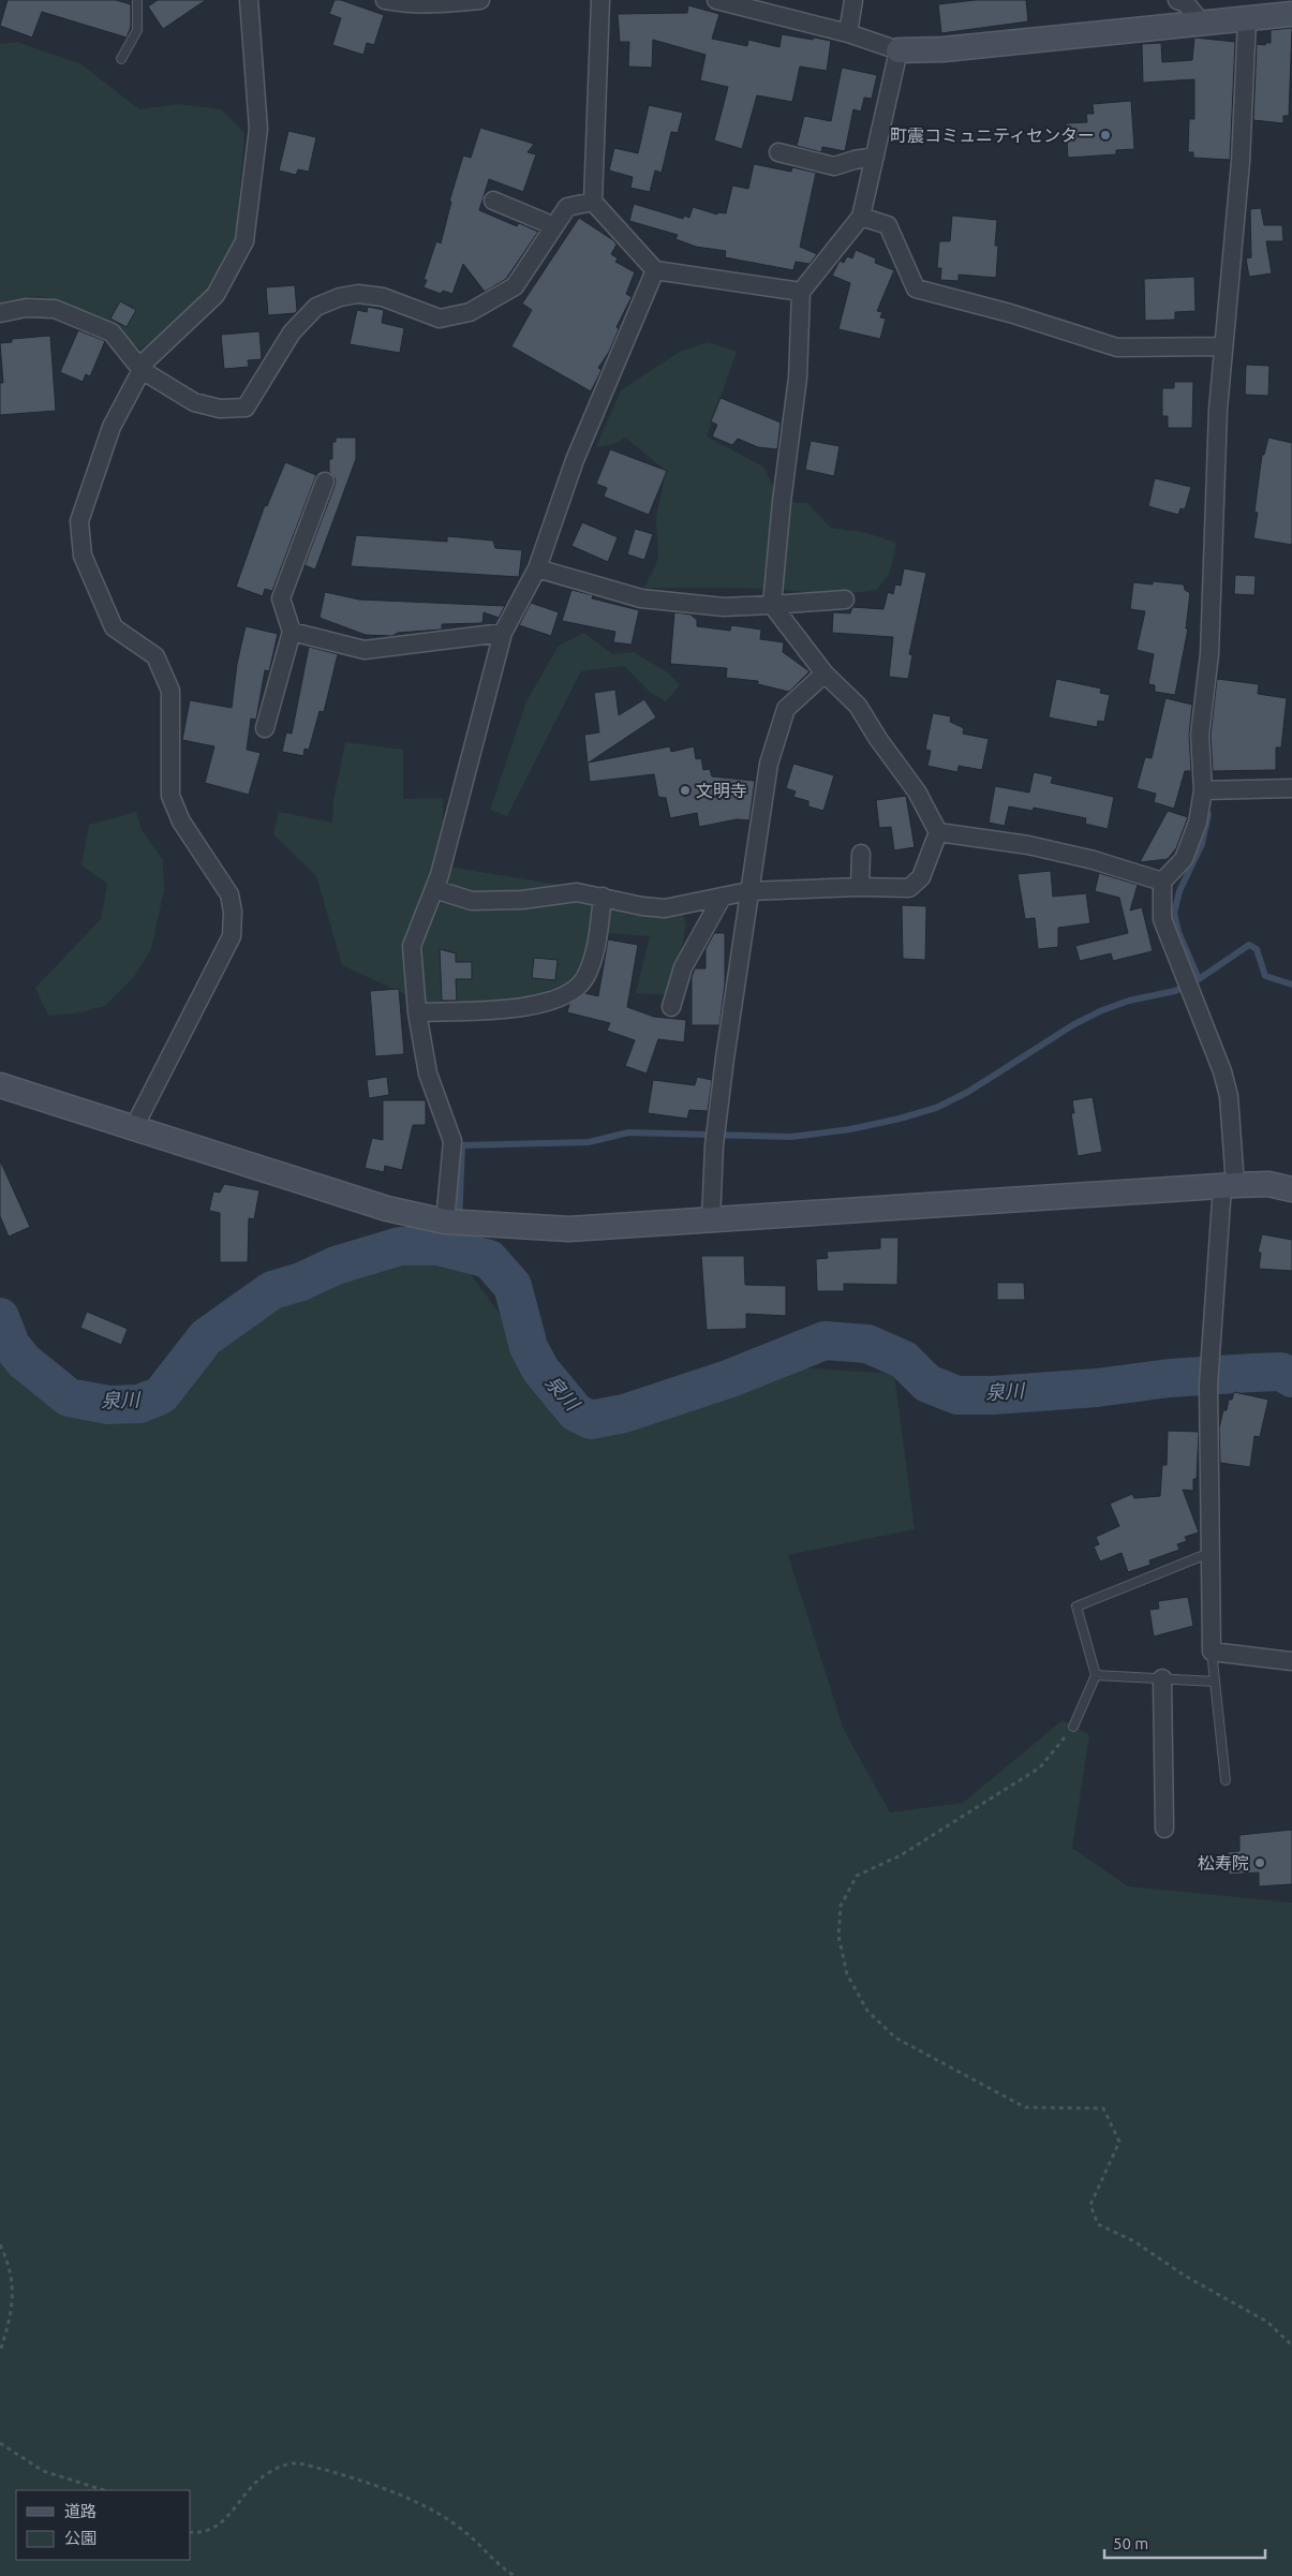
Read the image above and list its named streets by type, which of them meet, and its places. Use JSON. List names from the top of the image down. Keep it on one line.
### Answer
{"water":["泉川"],"places":["町震コミュニティセンター","文明寺","松寿院"],"legend":["道路","公園"],"scale_bar":"50 m"}
